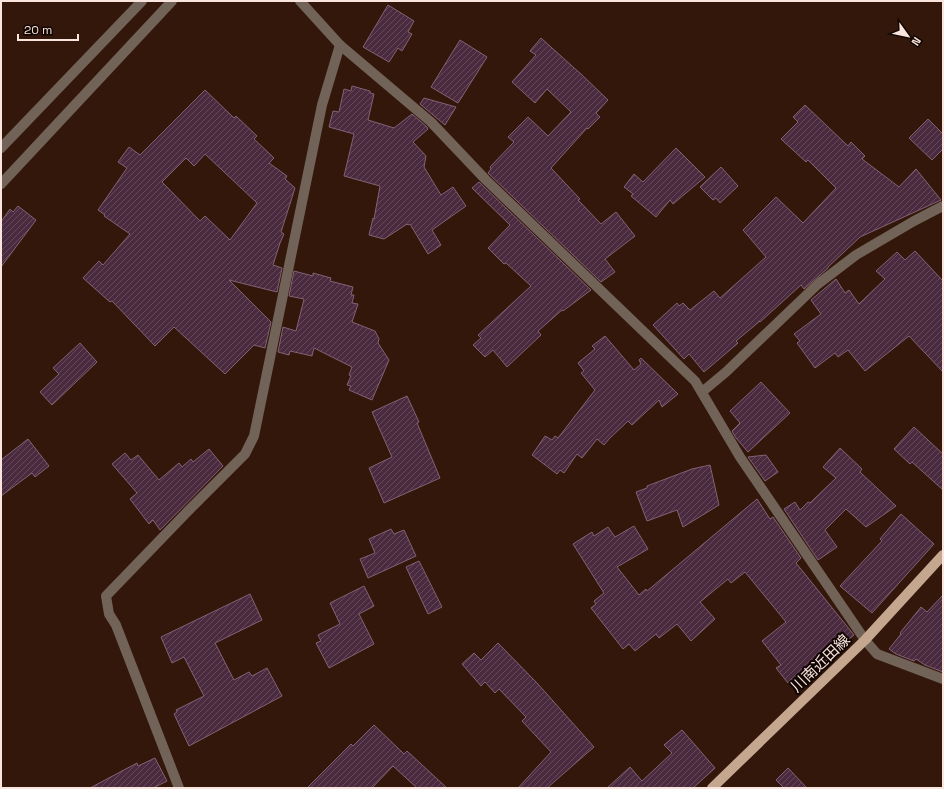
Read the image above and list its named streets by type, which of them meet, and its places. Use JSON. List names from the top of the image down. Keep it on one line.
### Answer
{"streets":{"main road":["川南近田線"]},"scale_bar":"20 m","north":"bottom right"}
